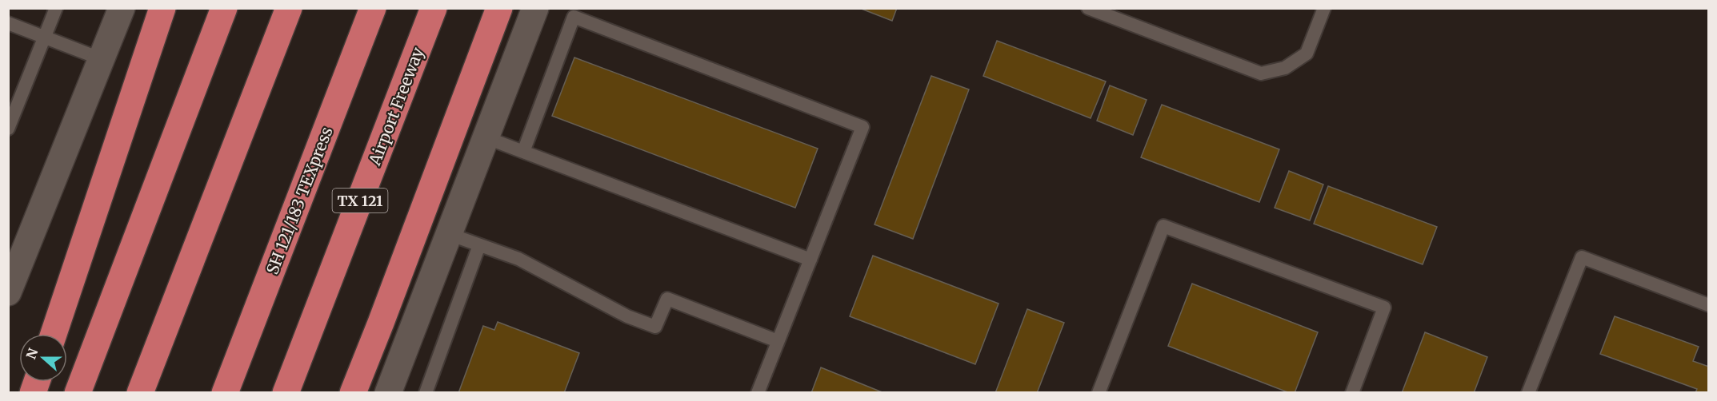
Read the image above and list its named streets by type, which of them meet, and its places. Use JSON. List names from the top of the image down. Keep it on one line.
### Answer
{"streets":{"highway":["Airport Freeway","SH 121/183 TEXpress","TX 121"]},"north":"left"}
